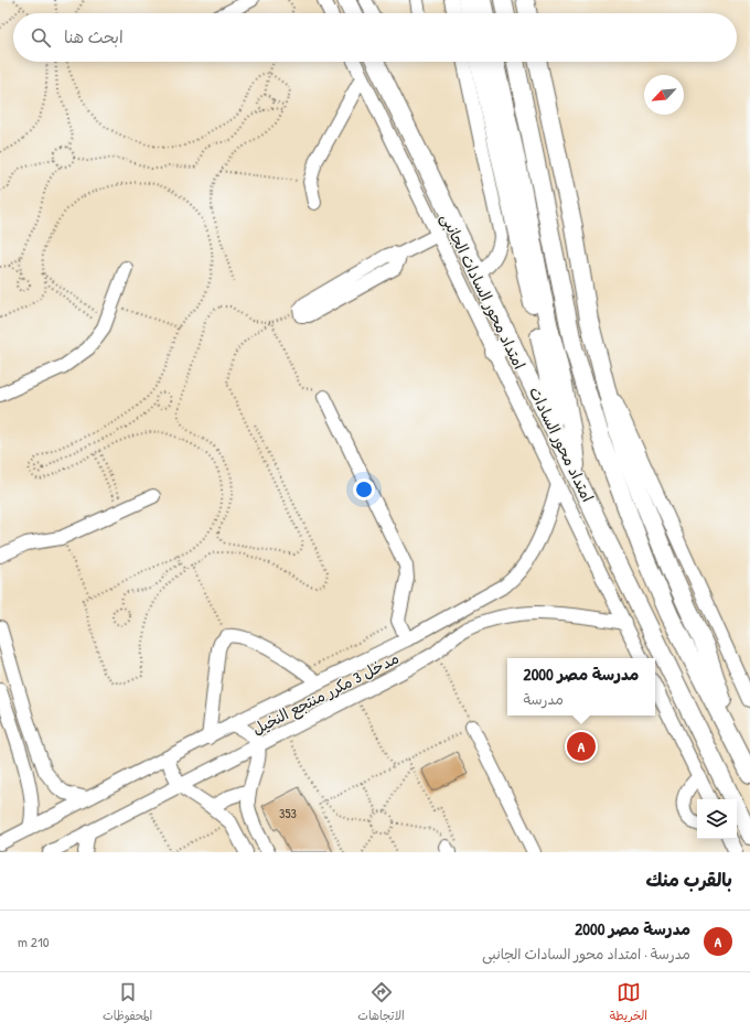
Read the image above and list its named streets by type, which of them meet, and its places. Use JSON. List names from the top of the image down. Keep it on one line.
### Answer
{"streets":{"main road":["امتداد محور السادات"],"street":["امتداد محور السادات الجانبى","مدخل 3 مكرر منتجع النخيل"]},"crossings":[["امتداد محور السادات الجانبى","مدخل 3 مكرر منتجع النخيل"]],"house_numbers":["353"],"north":"bottom left","page":{"search":"ابحث هنا","popup":["مدرسة مصر 2000","مدرسة"],"pins":"A","heading":"بالقرب منك","list":[{"mark":"A","name":"مدرسة مصر 2000","note":"مدرسة · امتداد محور السادات الجانبى","value":"210 m"}],"nav":["الخريطة","الاتجاهات","المحفوظات"]}}
